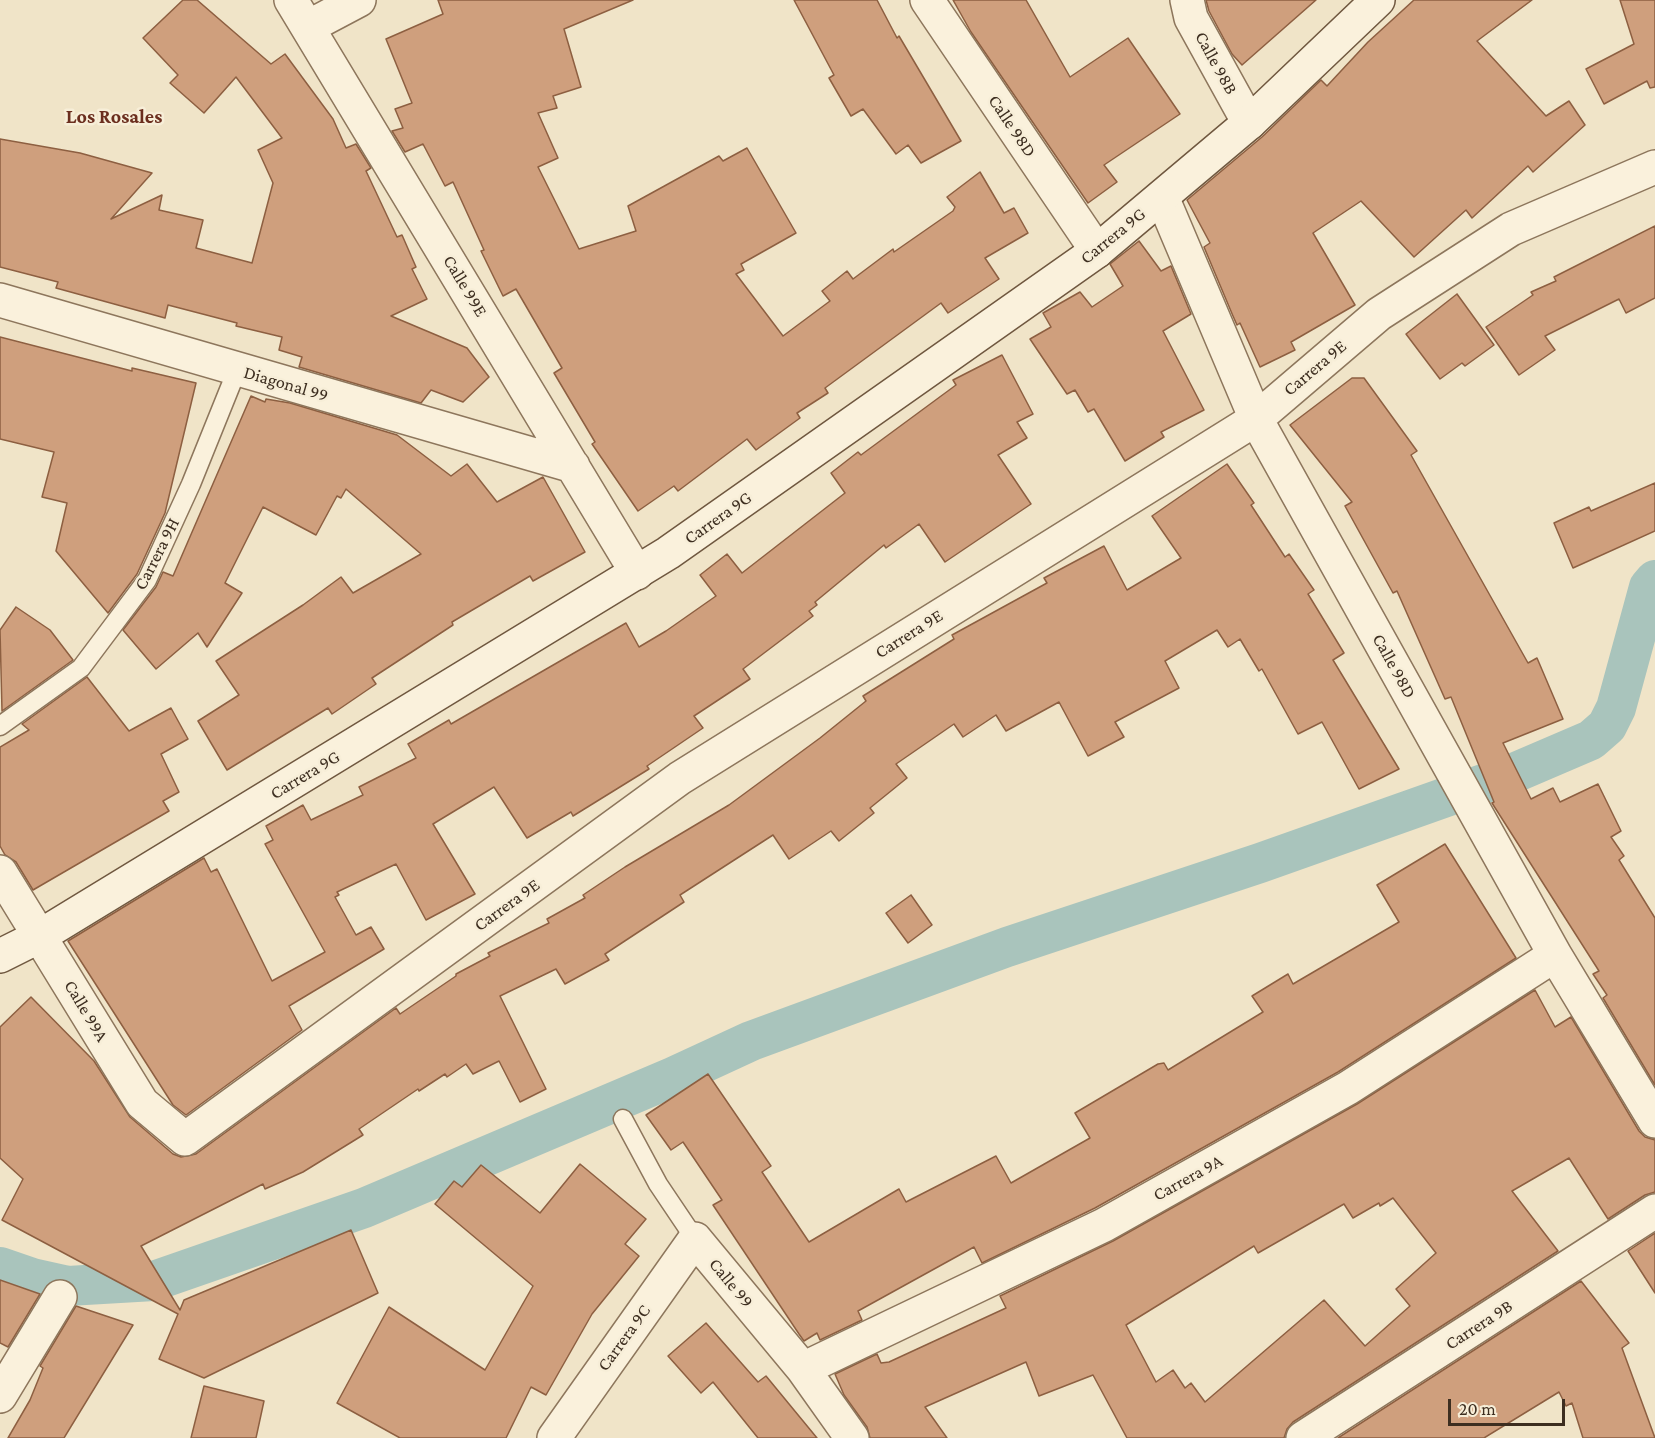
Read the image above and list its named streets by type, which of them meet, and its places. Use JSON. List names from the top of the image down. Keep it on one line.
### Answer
{"streets":{"street":["Calle 98B","Calle 98D","Carrera 9G","Calle 99E","Carrera 9E","Diagonal 99","Calle 99A","Carrera 9A","Calle 99","Carrera 9B","Carrera 9C"],"lane":["Carrera 9H"]},"crossings":[["Calle 98B","Carrera 9G"],["Calle 98D","Carrera 9G"],["Calle 98D","Carrera 9E"],["Calle 98D","Carrera 9A"],["Carrera 9G","Calle 99E"],["Carrera 9G","Calle 99A"],["Calle 99E","Diagonal 99"],["Carrera 9E","Calle 99A"],["Diagonal 99","Carrera 9H"],["Carrera 9A","Calle 99"],["Calle 99","Carrera 9C"]],"districts":["Los Rosales"],"scale_bar":"20 m"}
